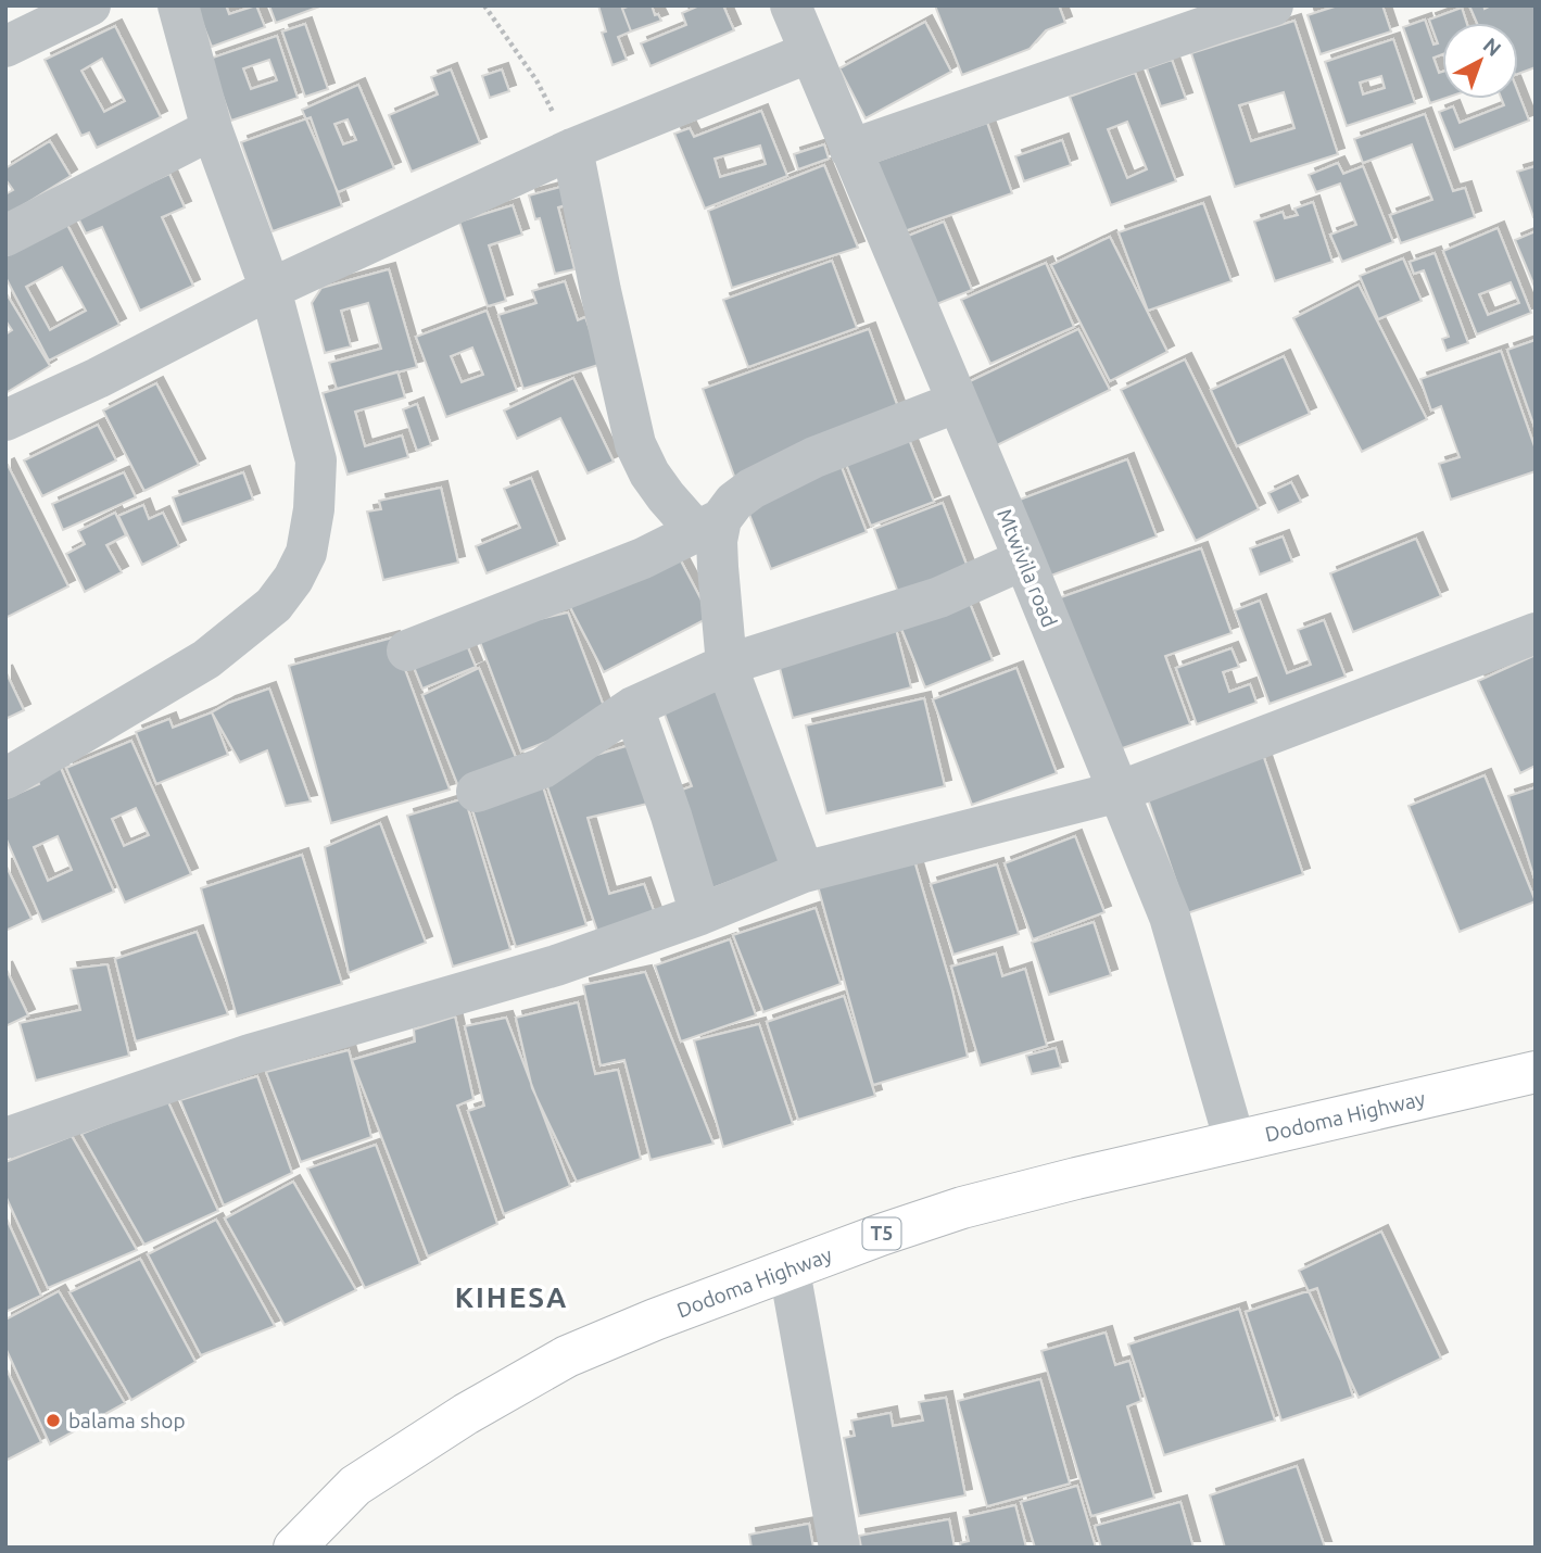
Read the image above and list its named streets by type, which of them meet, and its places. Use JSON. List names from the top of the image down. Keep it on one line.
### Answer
{"streets":{"highway":["Dodoma Highway","T5"],"street":["Mtwivila road"]},"crossings":[["Mtwivila road","Dodoma Highway"]],"districts":["KIHESA"],"places":["balama shop"],"north":"top right"}
